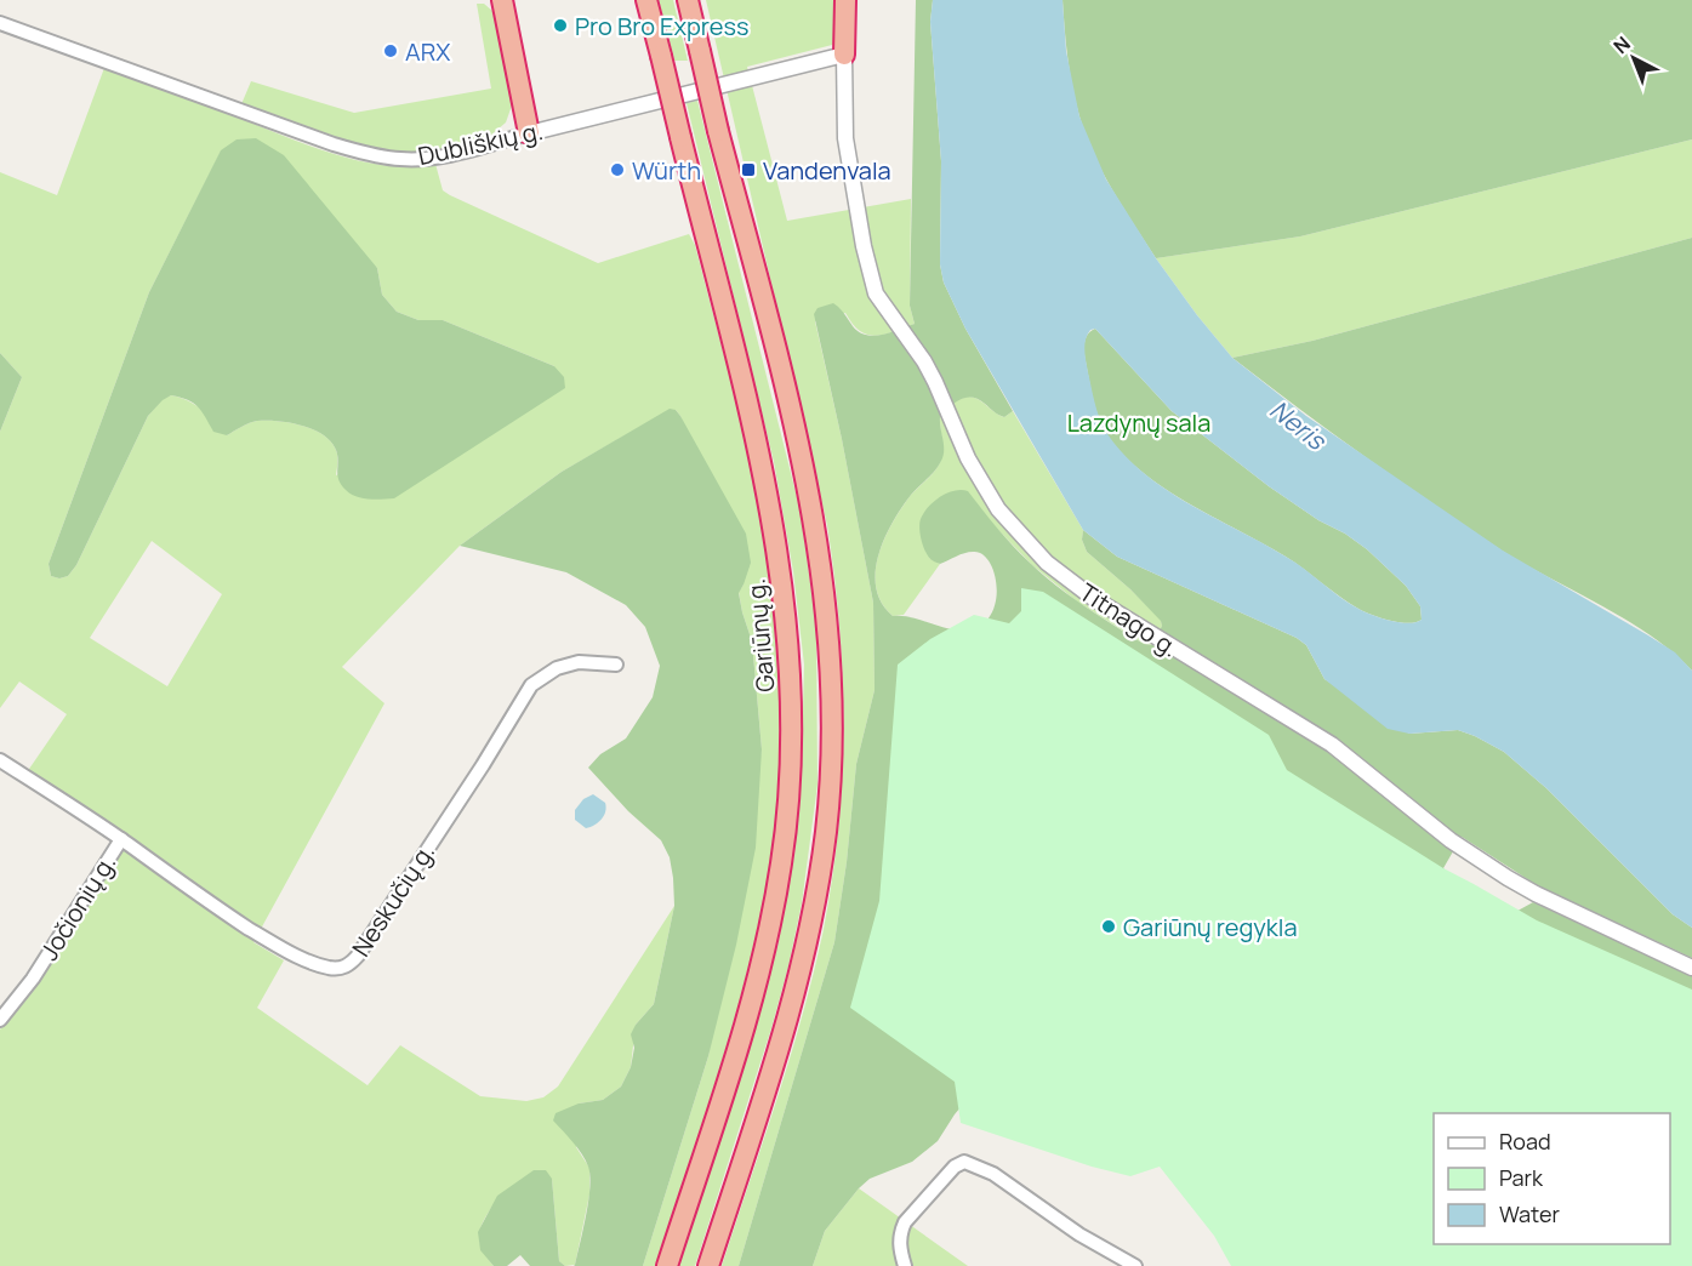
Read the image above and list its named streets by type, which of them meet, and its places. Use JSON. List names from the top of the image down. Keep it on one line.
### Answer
{"streets":{"highway":["Gariūnų g."],"street":["Dubliškių g.","Titnago g.","Neskučių g.","Jočionių g."]},"crossings":[["Dubliškių g.","Titnago g."],["Neskučių g.","Jočionių g."]],"water":["Neris"],"parks":["Lazdynų sala"],"places":{"other":["Pro Bro Express","ARX","Würth","Gariūnų regykla"],"transit":["Vandenvala"]},"legend":["Road","Park","Water"],"north":"top left"}
